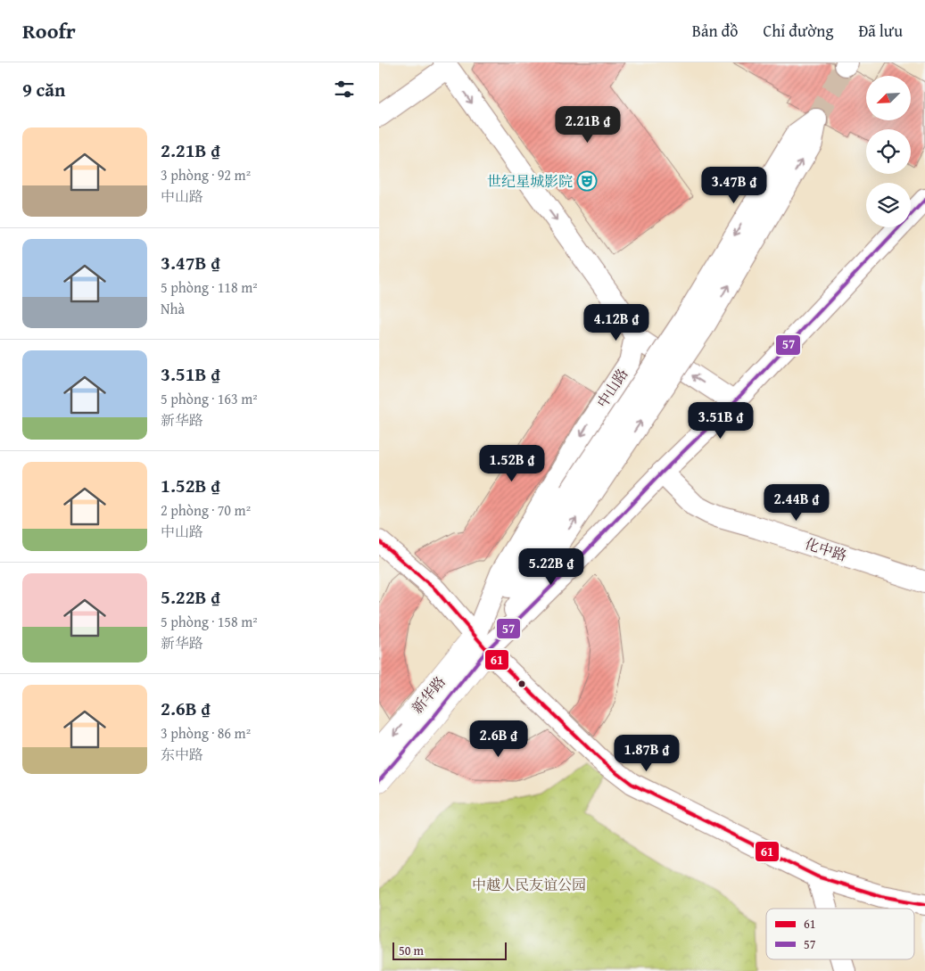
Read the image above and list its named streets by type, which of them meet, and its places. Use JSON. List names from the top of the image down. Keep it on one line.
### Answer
{"streets":{"main road":["新华路"],"street":["中山路","化中路"]},"crossings":[["中山路","新华路"],["化中路","新华路"]],"parks":["中越人民友谊公园"],"places":{"theatre":["世纪星城影院"]},"lines":["transit line 57","transit line 61"],"legend":["61","57"],"scale_bar":"50 m","north":"bottom left","page":{"header":"Roofr","nav":["Bản đồ","Chỉ đường","Đã lưu"],"heading":"9 căn","price":["2.21B ₫","3.47B ₫","4.12B ₫","3.51B ₫","1.52B ₫","2.44B ₫","5.22B ₫","2.6B ₫","1.87B ₫"],"list":[{"name":"2.21B ₫","note":"3 phòng · 92 m² · 中山路"},{"name":"3.47B ₫","note":"5 phòng · 118 m² · Nhà"},{"name":"3.51B ₫","note":"5 phòng · 163 m² · 新华路"},{"name":"1.52B ₫","note":"2 phòng · 70 m² · 中山路"},{"name":"5.22B ₫","note":"5 phòng · 158 m² · 新华路"},{"name":"2.6B ₫","note":"3 phòng · 86 m² · 东中路"}],"scale":"50 m"}}
